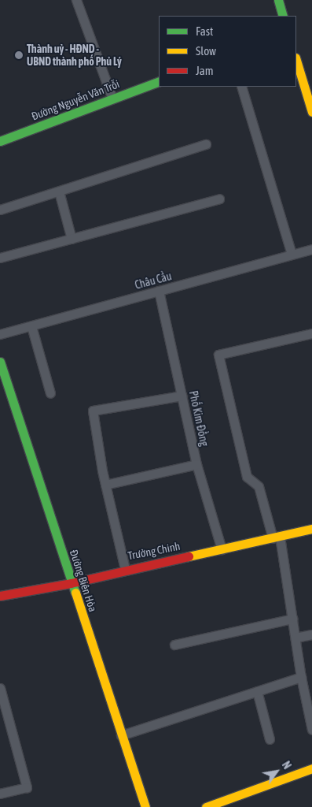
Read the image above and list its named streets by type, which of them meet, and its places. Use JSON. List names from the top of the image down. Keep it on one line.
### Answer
{"streets":{"street":["Đường Nguyễn Văn Trỗi","Châu Cầu","Phố Kim Đồng","Trường Chinh","Đường Biên Hòa"]},"crossings":[["Châu Cầu","Phố Kim Đồng"],["Phố Kim Đồng","Trường Chinh"],["Trường Chinh","Đường Biên Hòa"]],"places":["Thành uỷ - HĐND - UBND thành phố Phủ Lý"],"legend":["Fast","Slow","Jam"],"north":"top right"}
